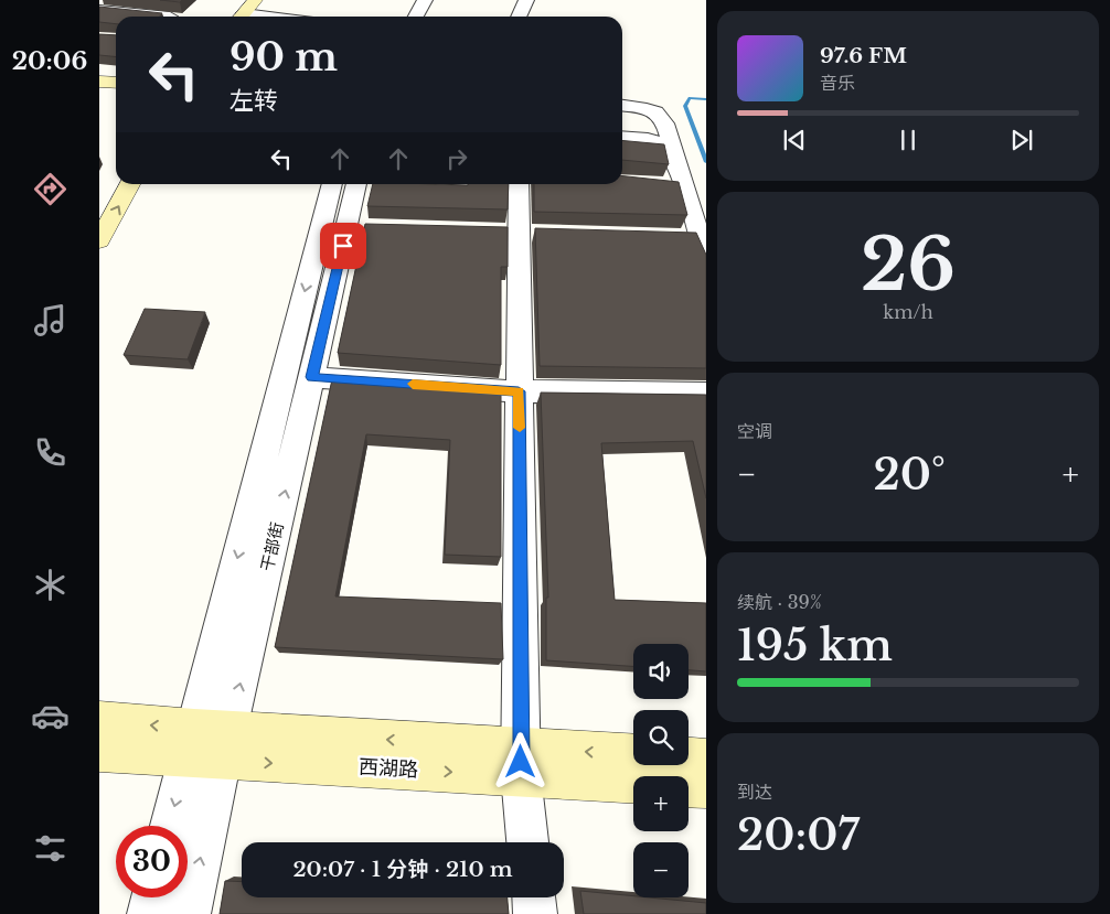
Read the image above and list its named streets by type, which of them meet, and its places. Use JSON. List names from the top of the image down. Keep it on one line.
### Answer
{"streets":{"main road":["西湖路"],"street":["干部街"]},"crossings":[["干部街","西湖路"]],"page":{"tabs":"20:06","turn":["90 m","左转"],"song":["97.6 FM","音乐"],"tile":[["26","km/h"],"空调",["续航 · 39%","195 km"],["到达","20:07"]],"heat":["−","20°","+"],"map_buttons":["+","−"],"limit":"30","trip":"20:07 · 1 分钟 · 210 m"}}
